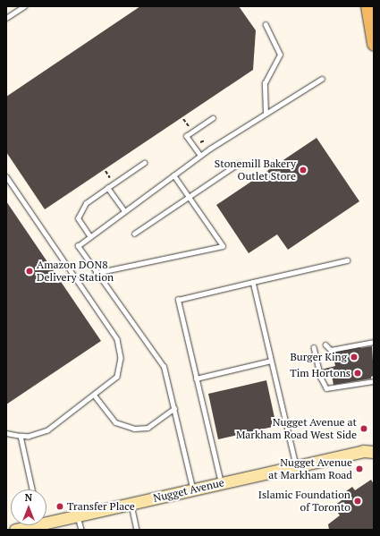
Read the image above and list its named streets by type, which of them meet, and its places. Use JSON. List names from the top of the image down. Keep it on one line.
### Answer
{"streets":{"street":["Nugget Avenue"]},"places":["Stonemill Bakery Outlet Store","Amazon DON8 Delivery Station","Burger King","Tim Hortons","Nugget Avenue at Markham Road West Side","Nugget Avenue at Markham Road","Islamic Foundation of Toronto","Transfer Place"],"north":"top"}
